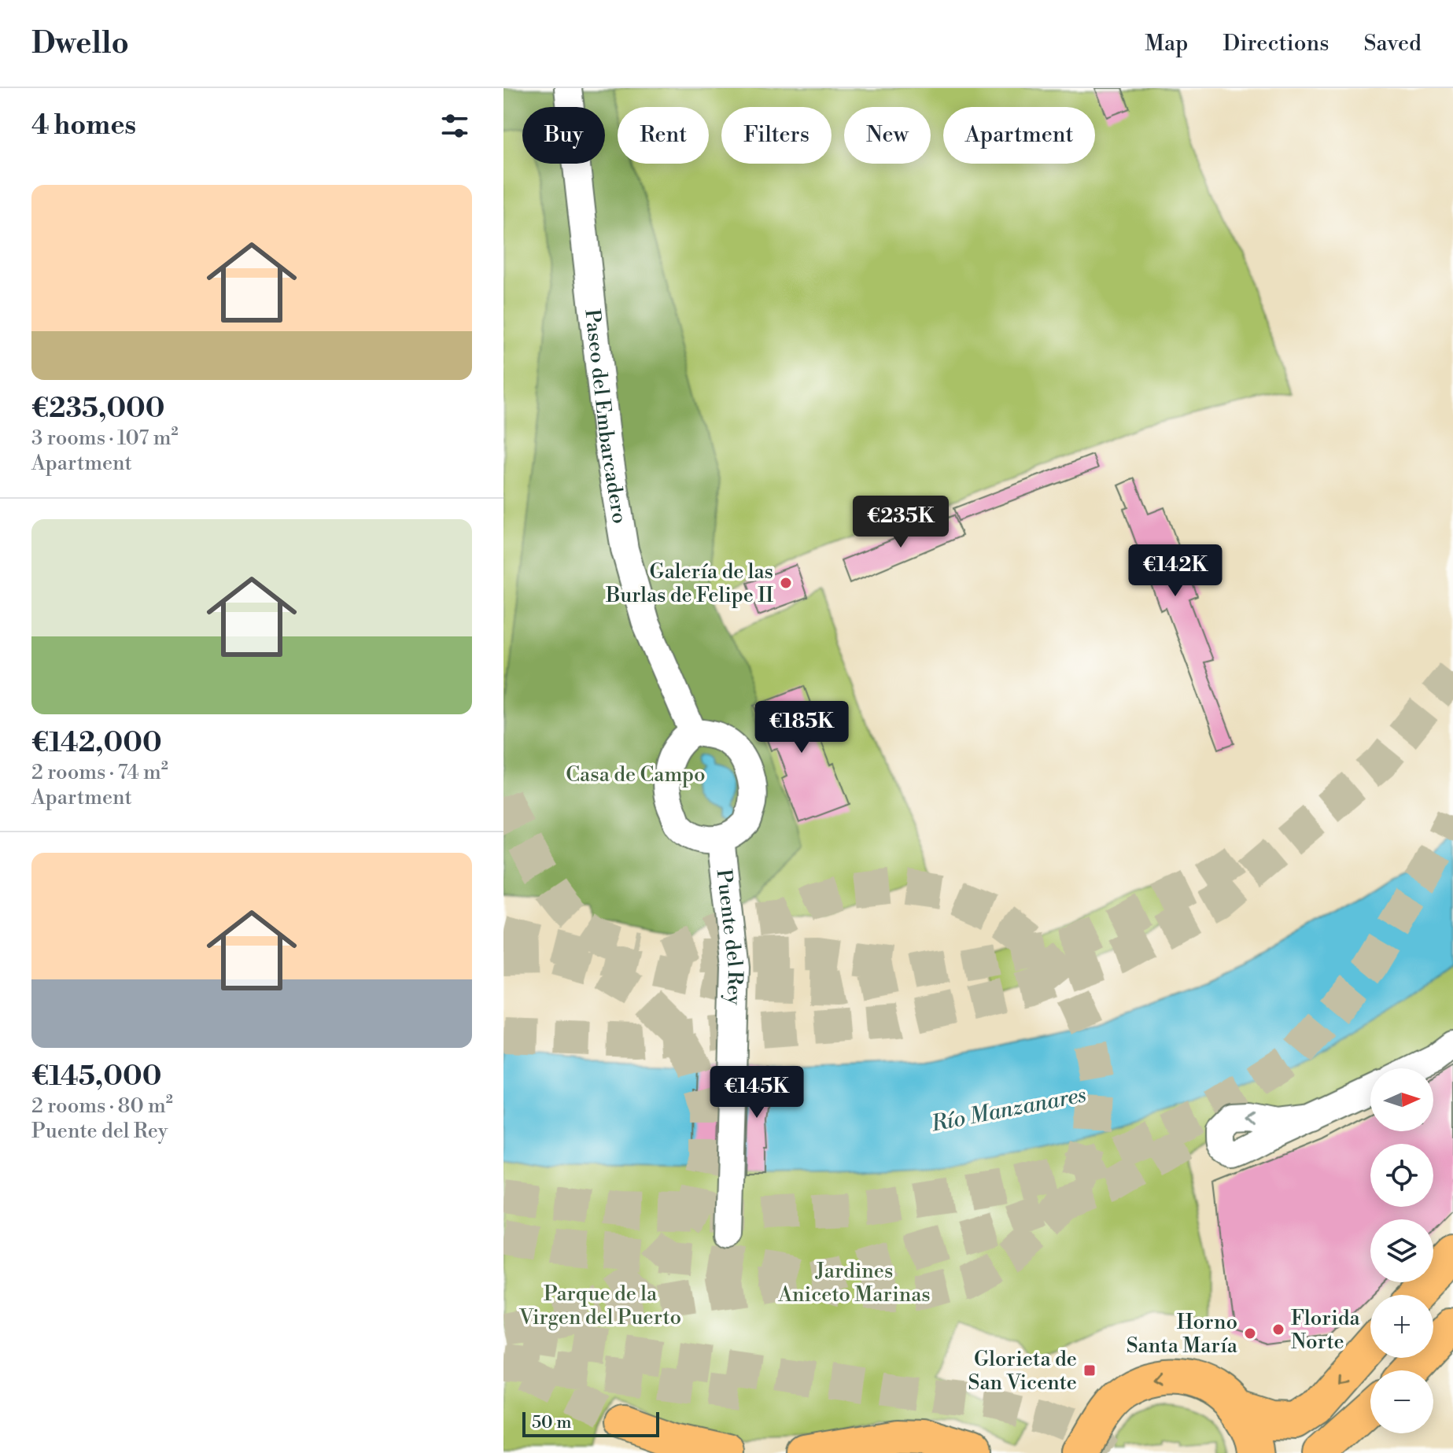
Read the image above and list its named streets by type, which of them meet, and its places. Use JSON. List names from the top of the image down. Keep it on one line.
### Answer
{"streets":{"street":["Paseo del Embarcadero","Puente del Rey"]},"crossings":[["Paseo del Embarcadero","Puente del Rey"]],"water":["Río Manzanares"],"parks":["Casa de Campo","Jardines Aniceto Marinas","Parque de la Virgen del Puerto"],"places":{"other":["Galería de las Burlas de Felipe II","Florida Norte","Horno Santa María"],"transit":["Glorieta de San Vicente"]},"scale_bar":"50 m","north":"right","page":{"header":"Dwello","nav":["Map","Directions","Saved"],"heading":"4 homes","chip":["Buy","Rent","Filters","New","Apartment"],"list":[{"name":"€235,000","note":"3 rooms · 107 m² · Apartment"},{"name":"€142,000","note":"2 rooms · 74 m² · Apartment"},{"name":"€145,000","note":"2 rooms · 80 m² · Puente del Rey"}],"price":["€235K","€142K","€185K","€145K"],"map_buttons":["+","−"],"scale":"50 m"}}
